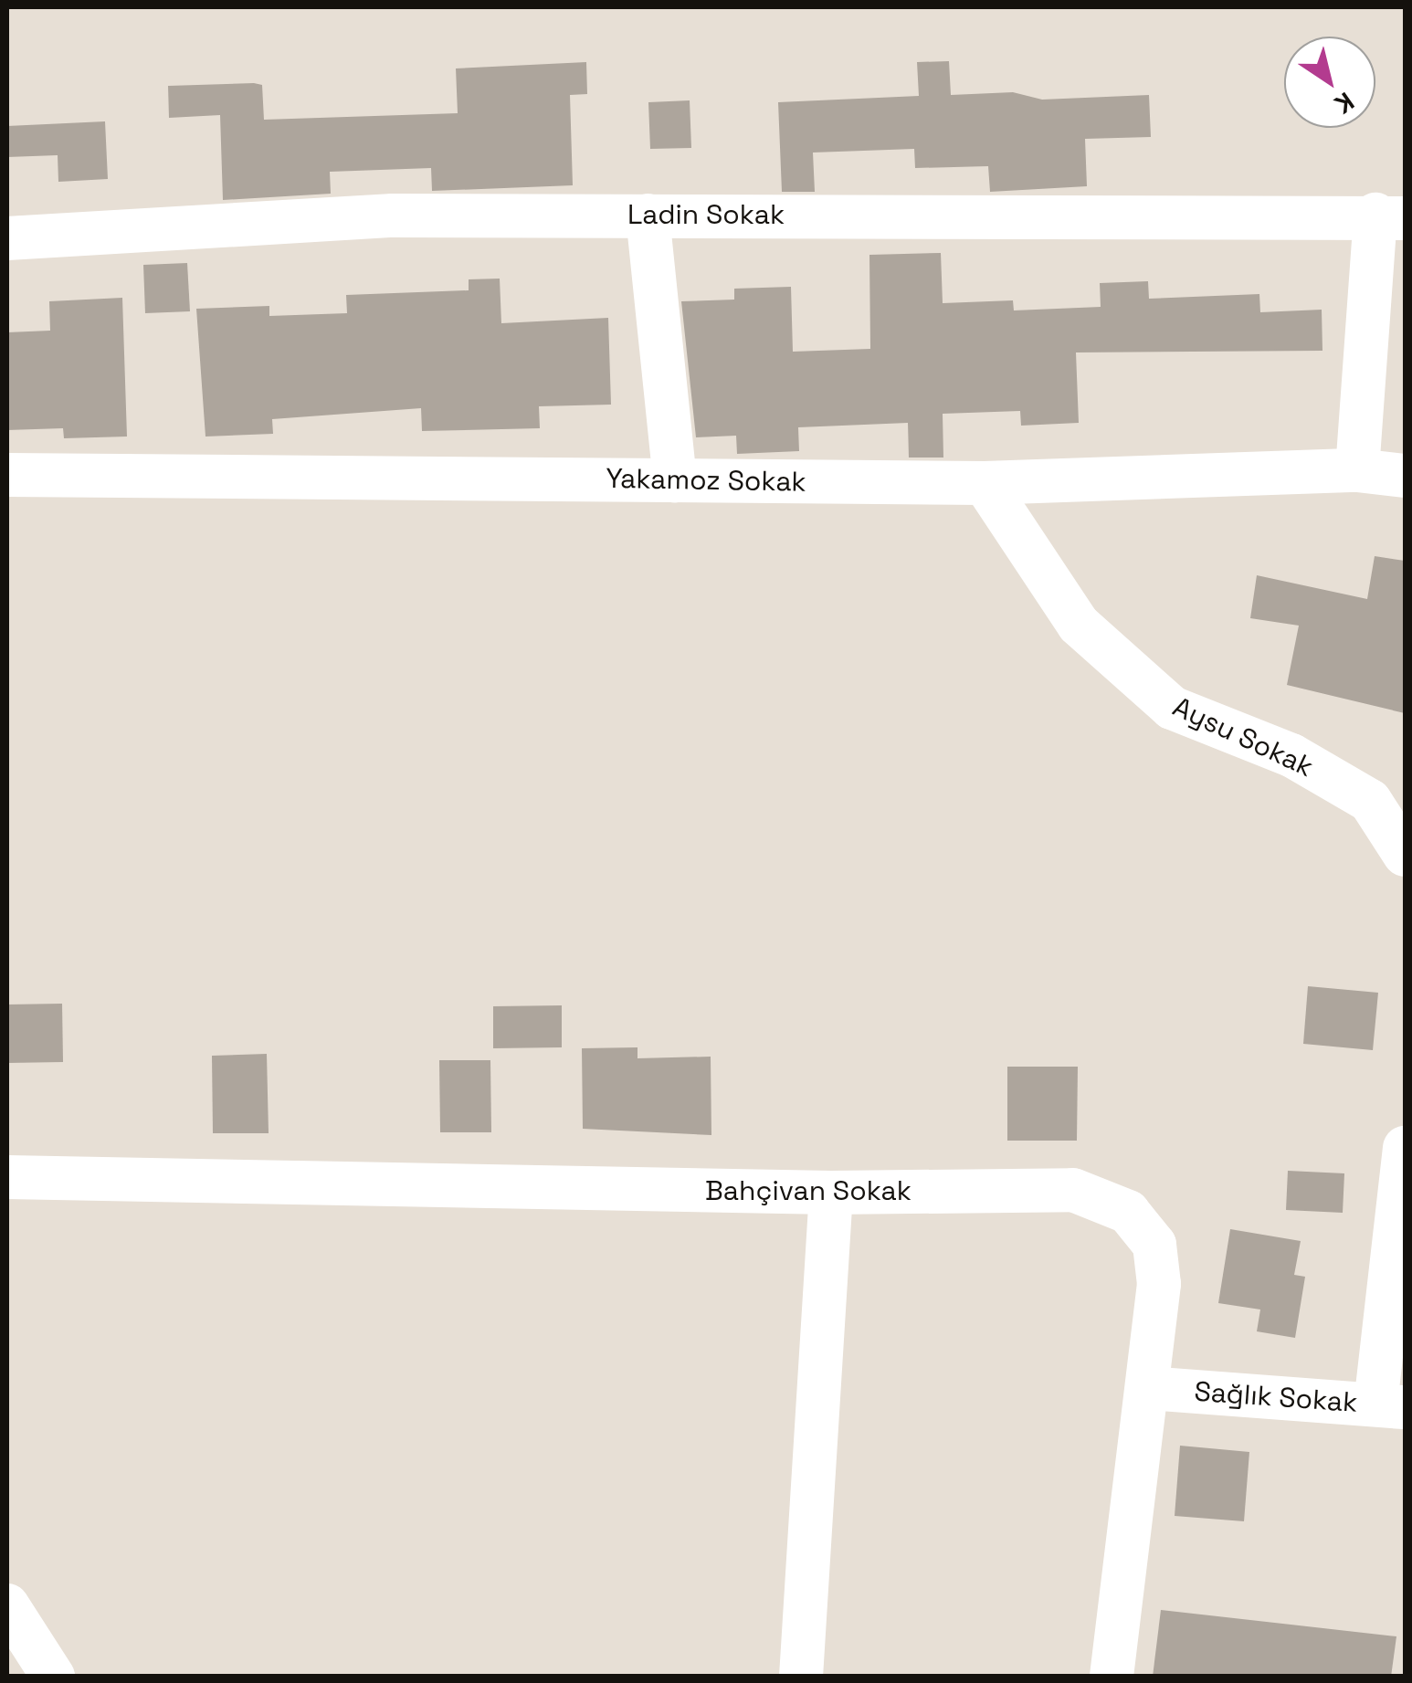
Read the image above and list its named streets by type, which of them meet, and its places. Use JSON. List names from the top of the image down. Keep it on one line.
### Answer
{"streets":{"street":["Ladin Sokak","Yakamoz Sokak","Aysu Sokak","Bahçivan Sokak","Sağlık Sokak"]},"crossings":[["Yakamoz Sokak","Aysu Sokak"],["Bahçivan Sokak","Sağlık Sokak"]],"north":"bottom right"}
